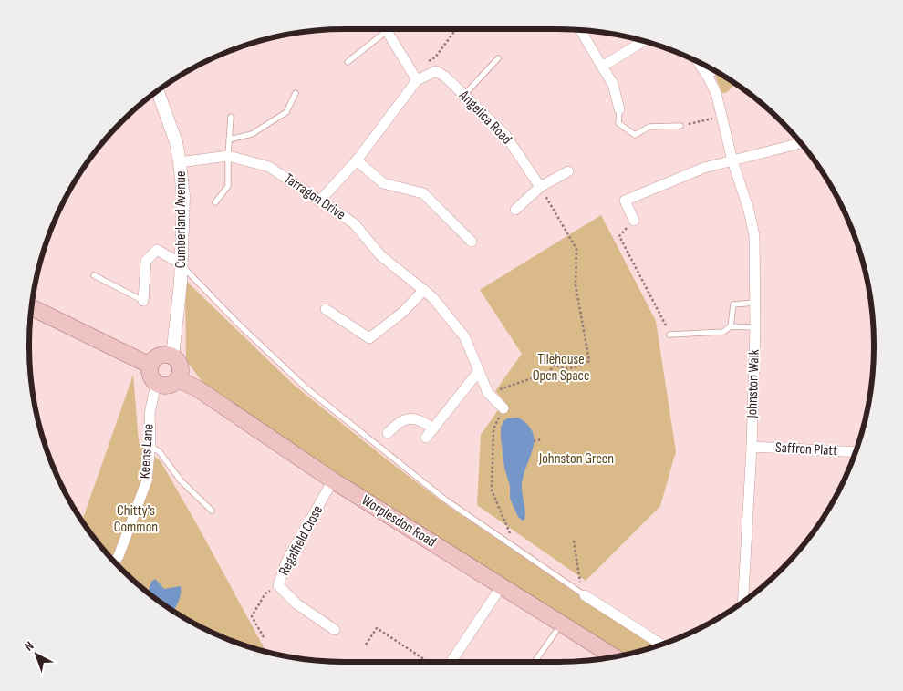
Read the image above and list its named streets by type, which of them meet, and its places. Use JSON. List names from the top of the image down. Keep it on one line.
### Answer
{"streets":{"main road":["Worplesdon Road"],"street":["Angelica Road","Tarragon Drive","Cumberland Avenue","Johnston Walk","Saffron Platt","Keens Lane","Regalfield Close"]},"crossings":[["Tarragon Drive","Cumberland Avenue"],["Cumberland Avenue","Keens Lane"],["Cumberland Avenue","Worplesdon Road"],["Johnston Walk","Saffron Platt"],["Keens Lane","Worplesdon Road"],["Worplesdon Road","Regalfield Close"]],"parks":["Tilehouse Open Space","Johnston Green","Chitty's Common"],"north":"top left"}
